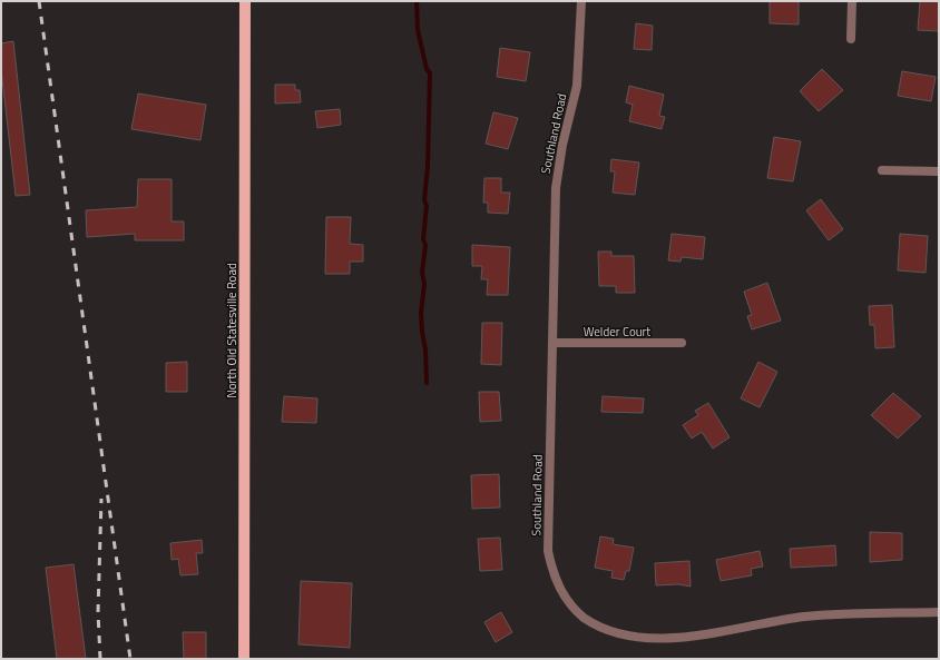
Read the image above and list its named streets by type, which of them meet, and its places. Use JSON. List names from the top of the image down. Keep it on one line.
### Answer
{"streets":{"main road":["North Old Statesville Road"],"street":["Southland Road","Welder Court"]},"crossings":[["Southland Road","Welder Court"]]}
